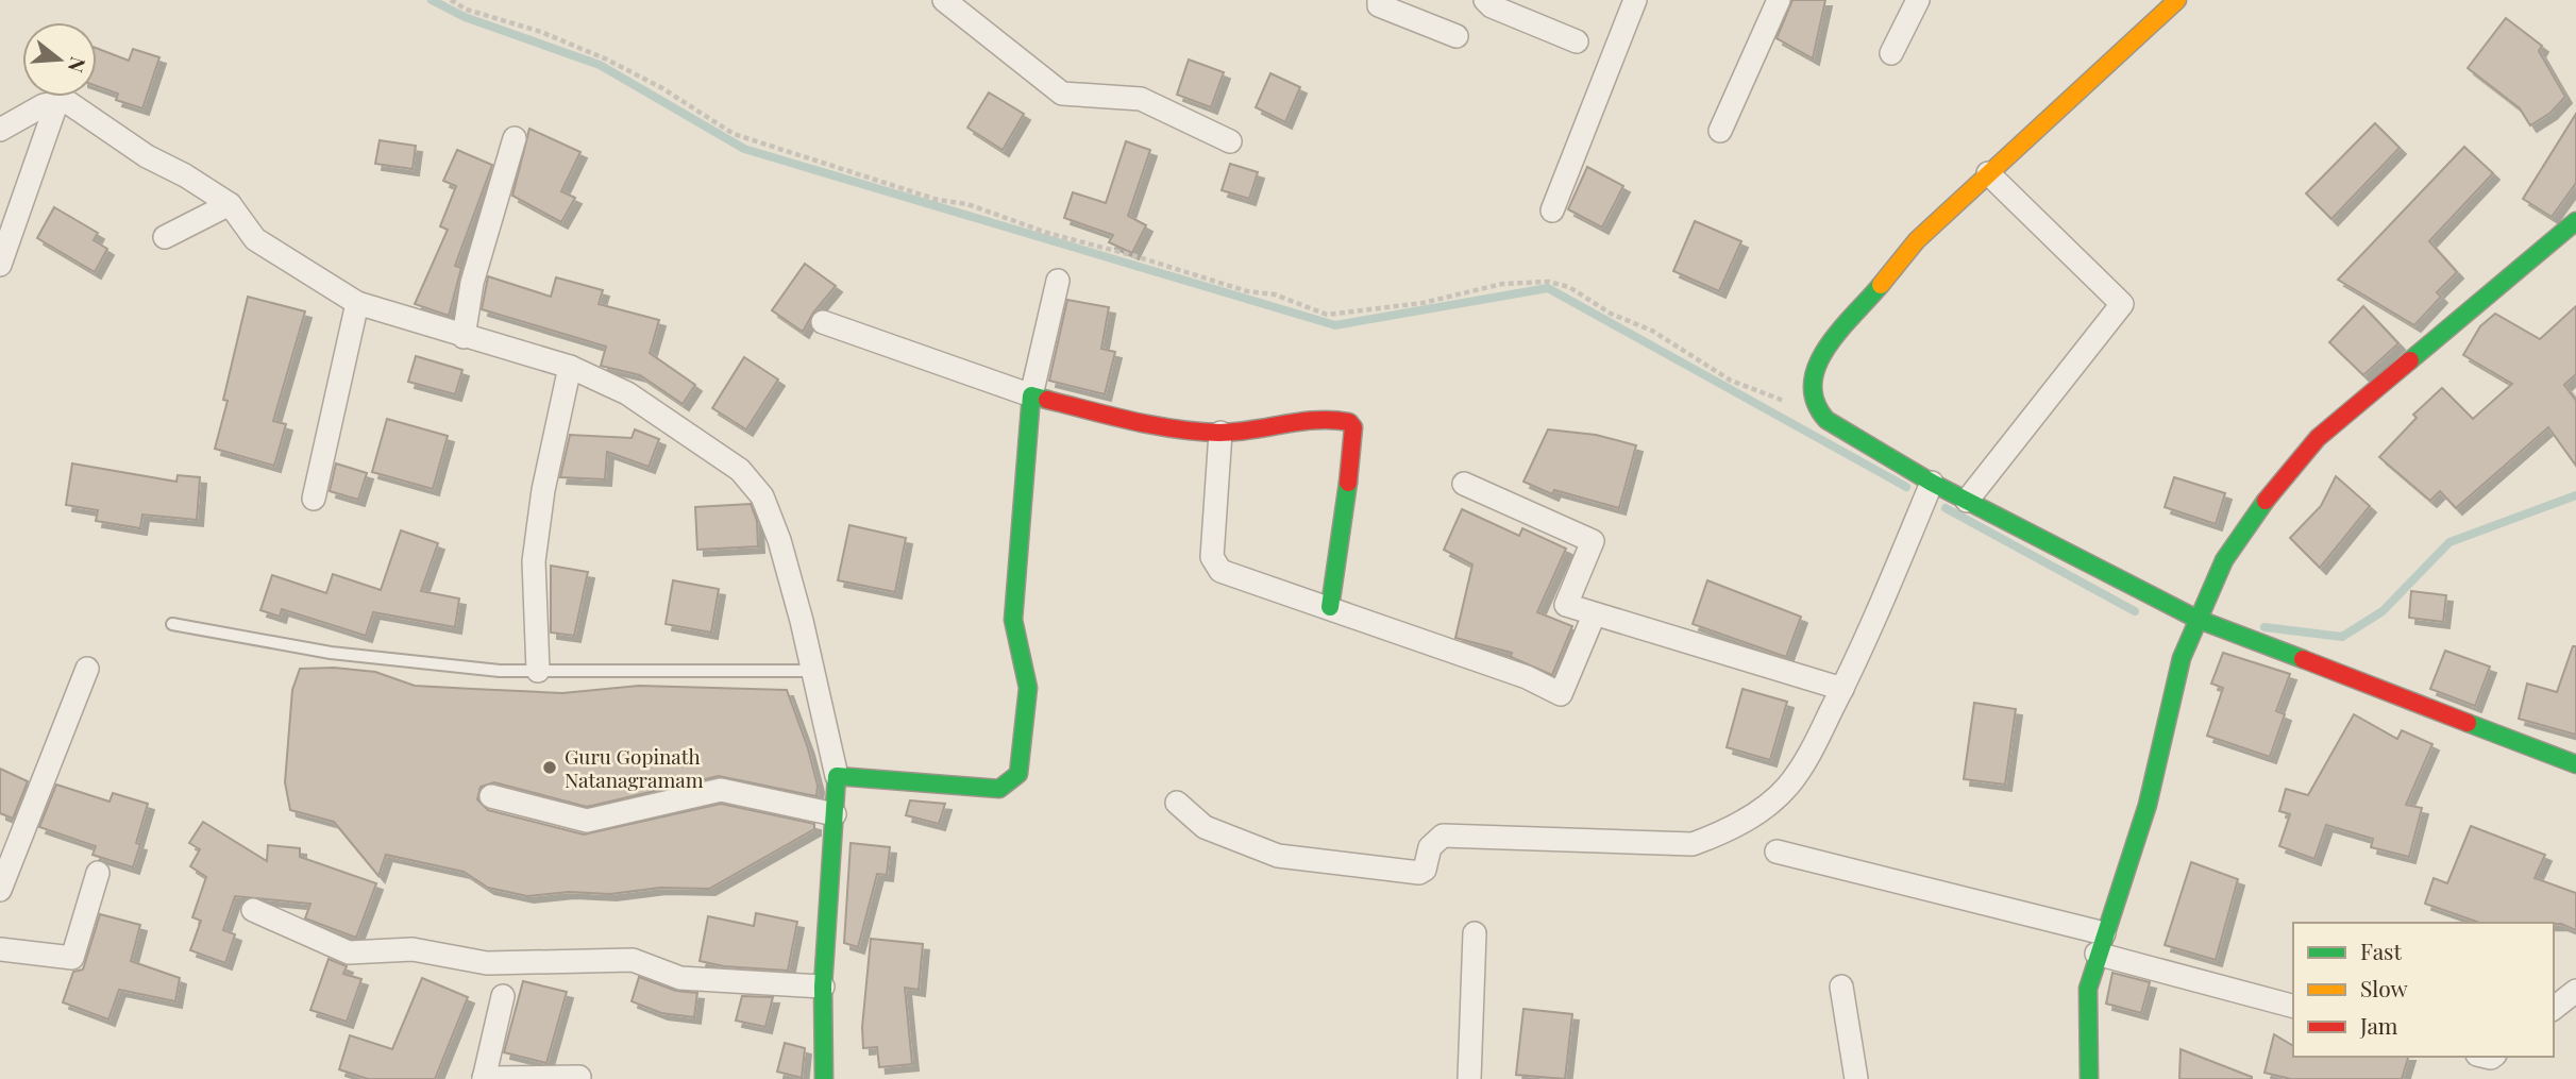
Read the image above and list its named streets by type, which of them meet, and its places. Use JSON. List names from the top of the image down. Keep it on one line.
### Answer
{"places":["Guru Gopinath Natanagramam"],"legend":["Fast","Slow","Jam"],"north":"right"}
